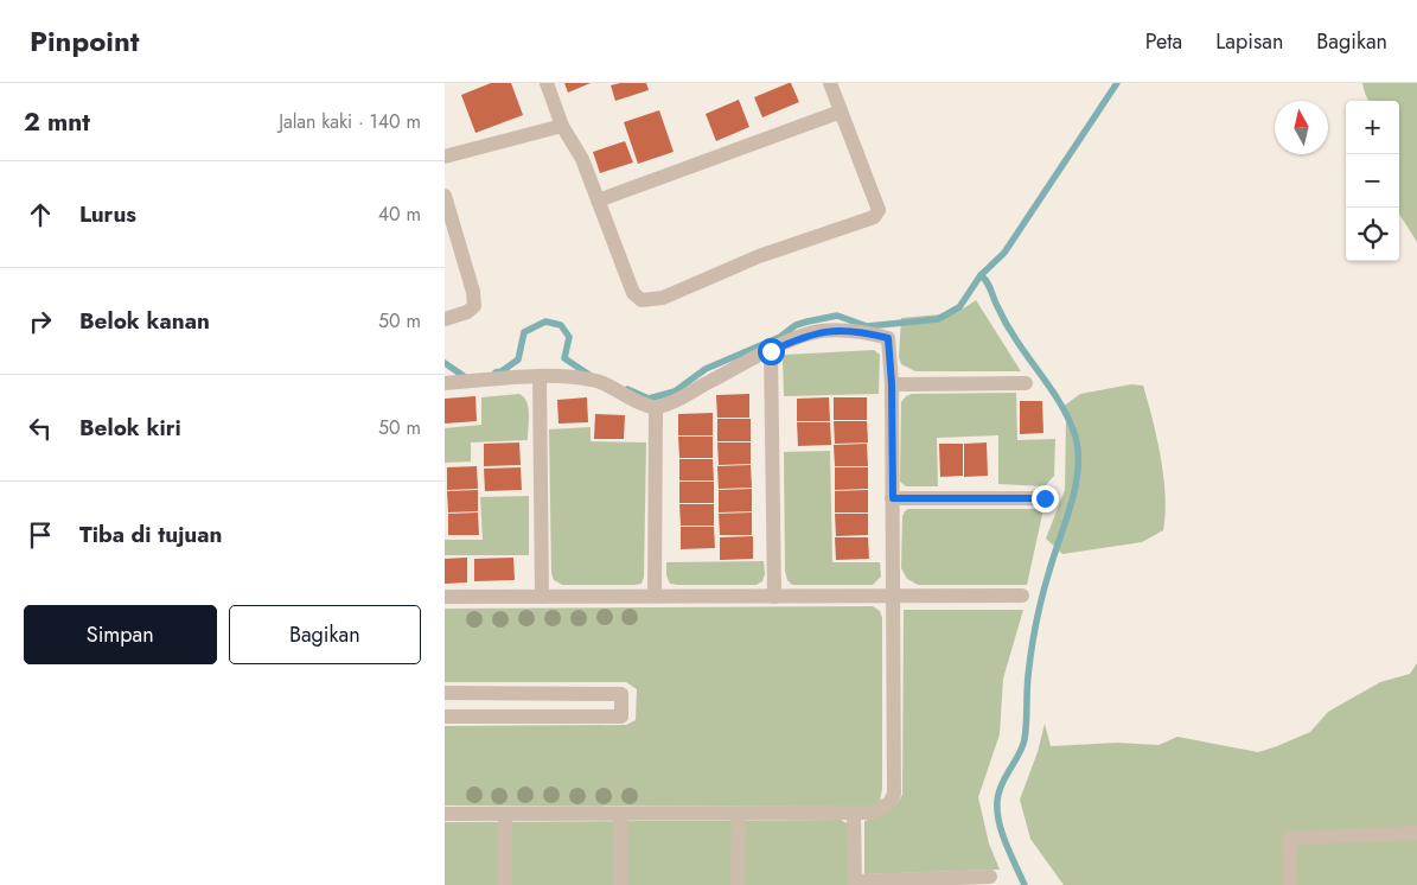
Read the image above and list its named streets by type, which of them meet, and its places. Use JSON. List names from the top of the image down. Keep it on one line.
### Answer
{"north":"top","page":{"header":"Pinpoint","nav":["Peta","Lapisan","Bagikan"],"heading":["2 mnt","Jalan kaki · 140 m"],"map_buttons":["+","−"],"list":[["Lurus","40 m"],["Belok kanan","50 m"],["Belok kiri","50 m"],"Tiba di tujuan"],"buttons":["Simpan","Bagikan"]}}
